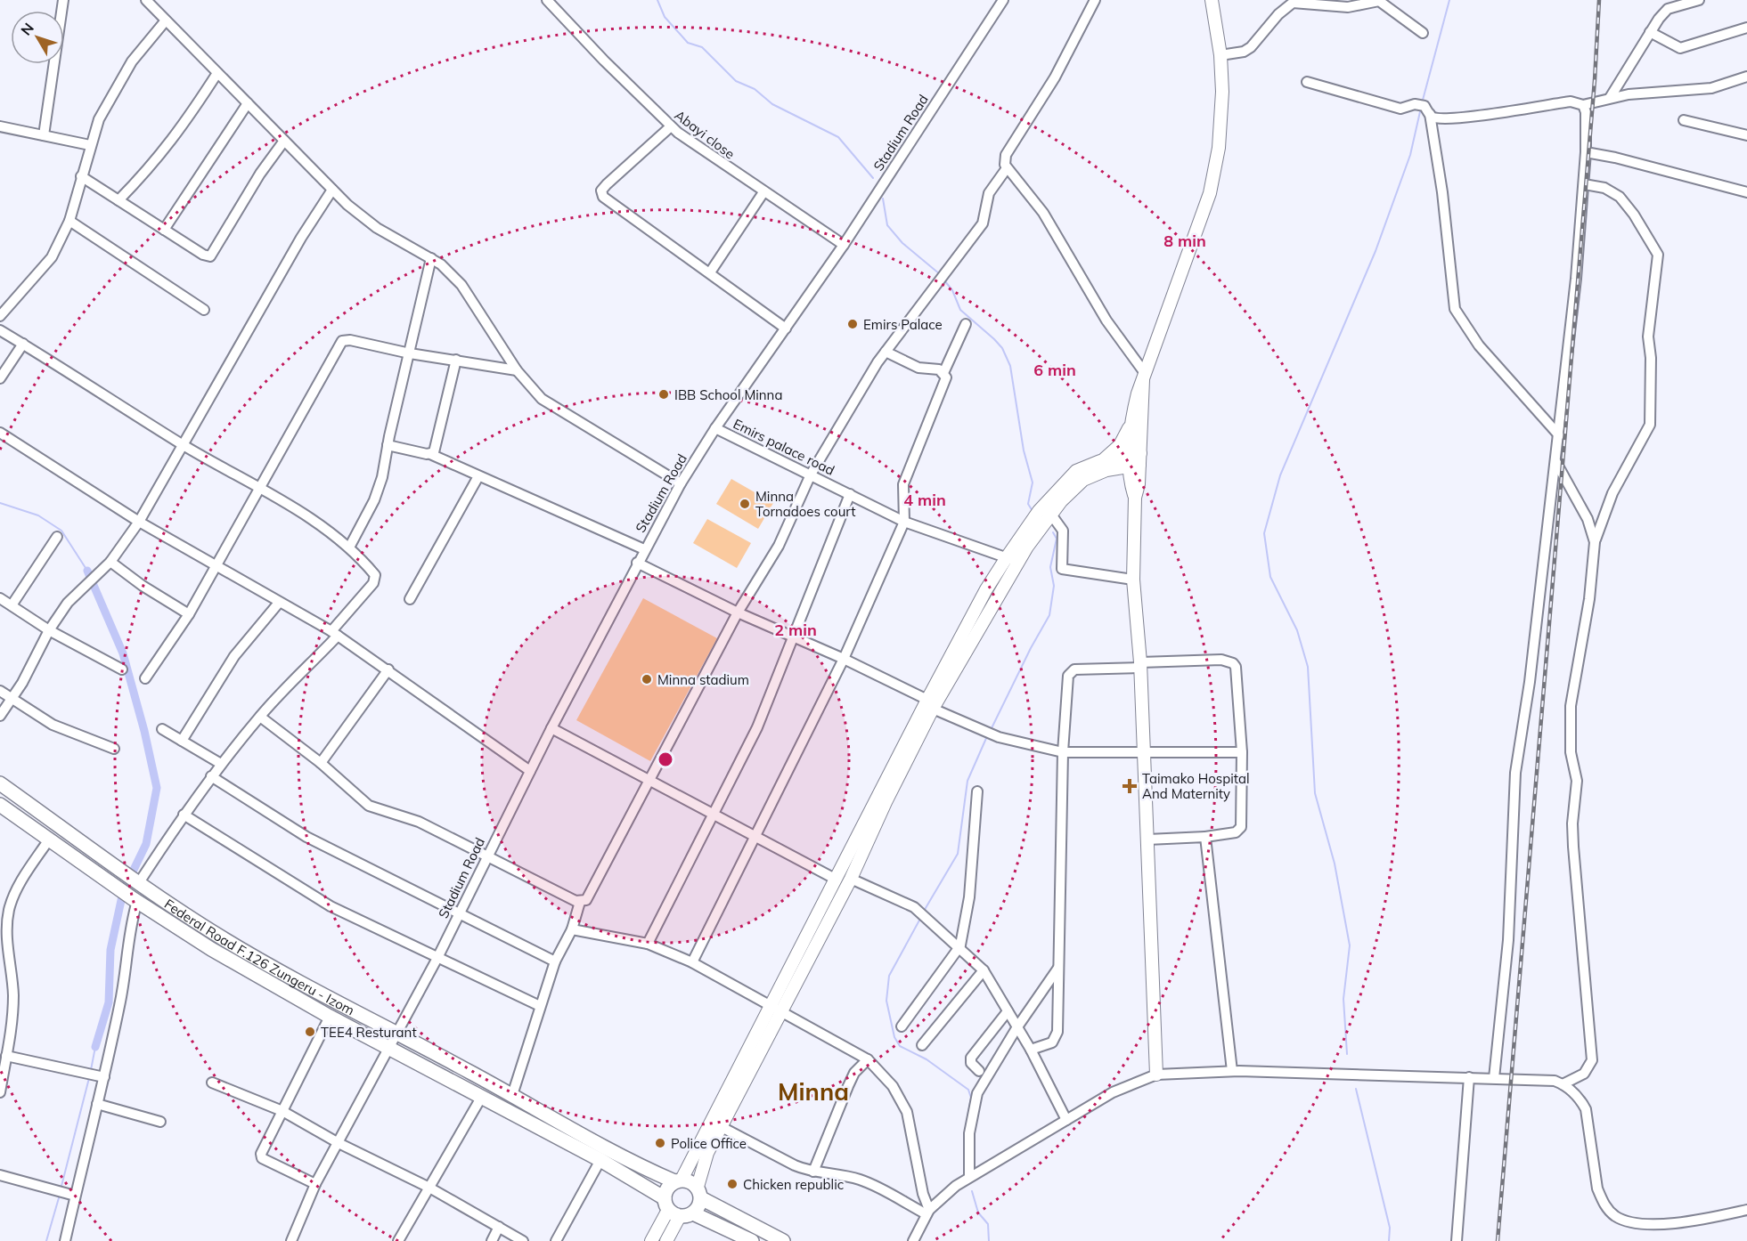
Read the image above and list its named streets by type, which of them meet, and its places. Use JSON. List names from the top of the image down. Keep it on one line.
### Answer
{"streets":{"main road":["Federal Road F.126 Zungeru - Izom"],"street":["Stadium Road","Abayi close","Emirs palace road"]},"crossings":[["Stadium Road","Abayi close"],["Stadium Road","Emirs palace road"],["Stadium Road","Federal Road F.126 Zungeru - Izom"]],"districts":["Minna"],"places":{"other":["Emirs Palace","IBB School Minna","Minna Tornadoes court","Minna stadium","TEE4 Resturant","Police Office","Chicken republic"],"health":["Taimako Hospital And Maternity"]},"north":"top left","rings":["8 min","6 min","4 min","2 min"]}
